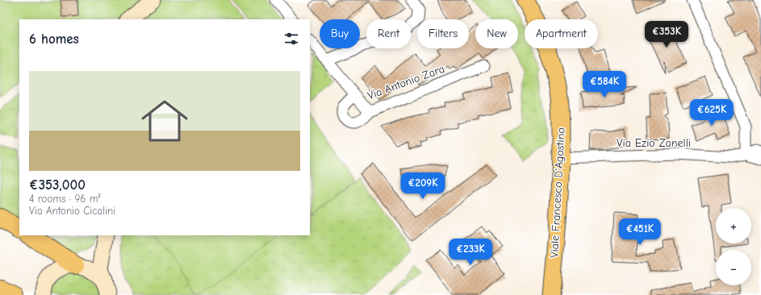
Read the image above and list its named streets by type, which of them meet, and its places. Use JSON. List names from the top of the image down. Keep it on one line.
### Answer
{"streets":{"main road":["Viale Francesco D'Agostino"],"street":["Via Antonio Zara","Via Ezio Zanelli"]},"crossings":[["Via Ezio Zanelli","Viale Francesco D'Agostino"]],"page":{"chip":["Buy","Rent","Filters","New","Apartment"],"heading":"6 homes","price":["€353K","€584K","€625K","€209K","€451K","€233K"],"list":[{"name":"€353,000","note":"4 rooms · 96 m² · Via Antonio Cicalini"}],"map_buttons":["+","−"]}}
